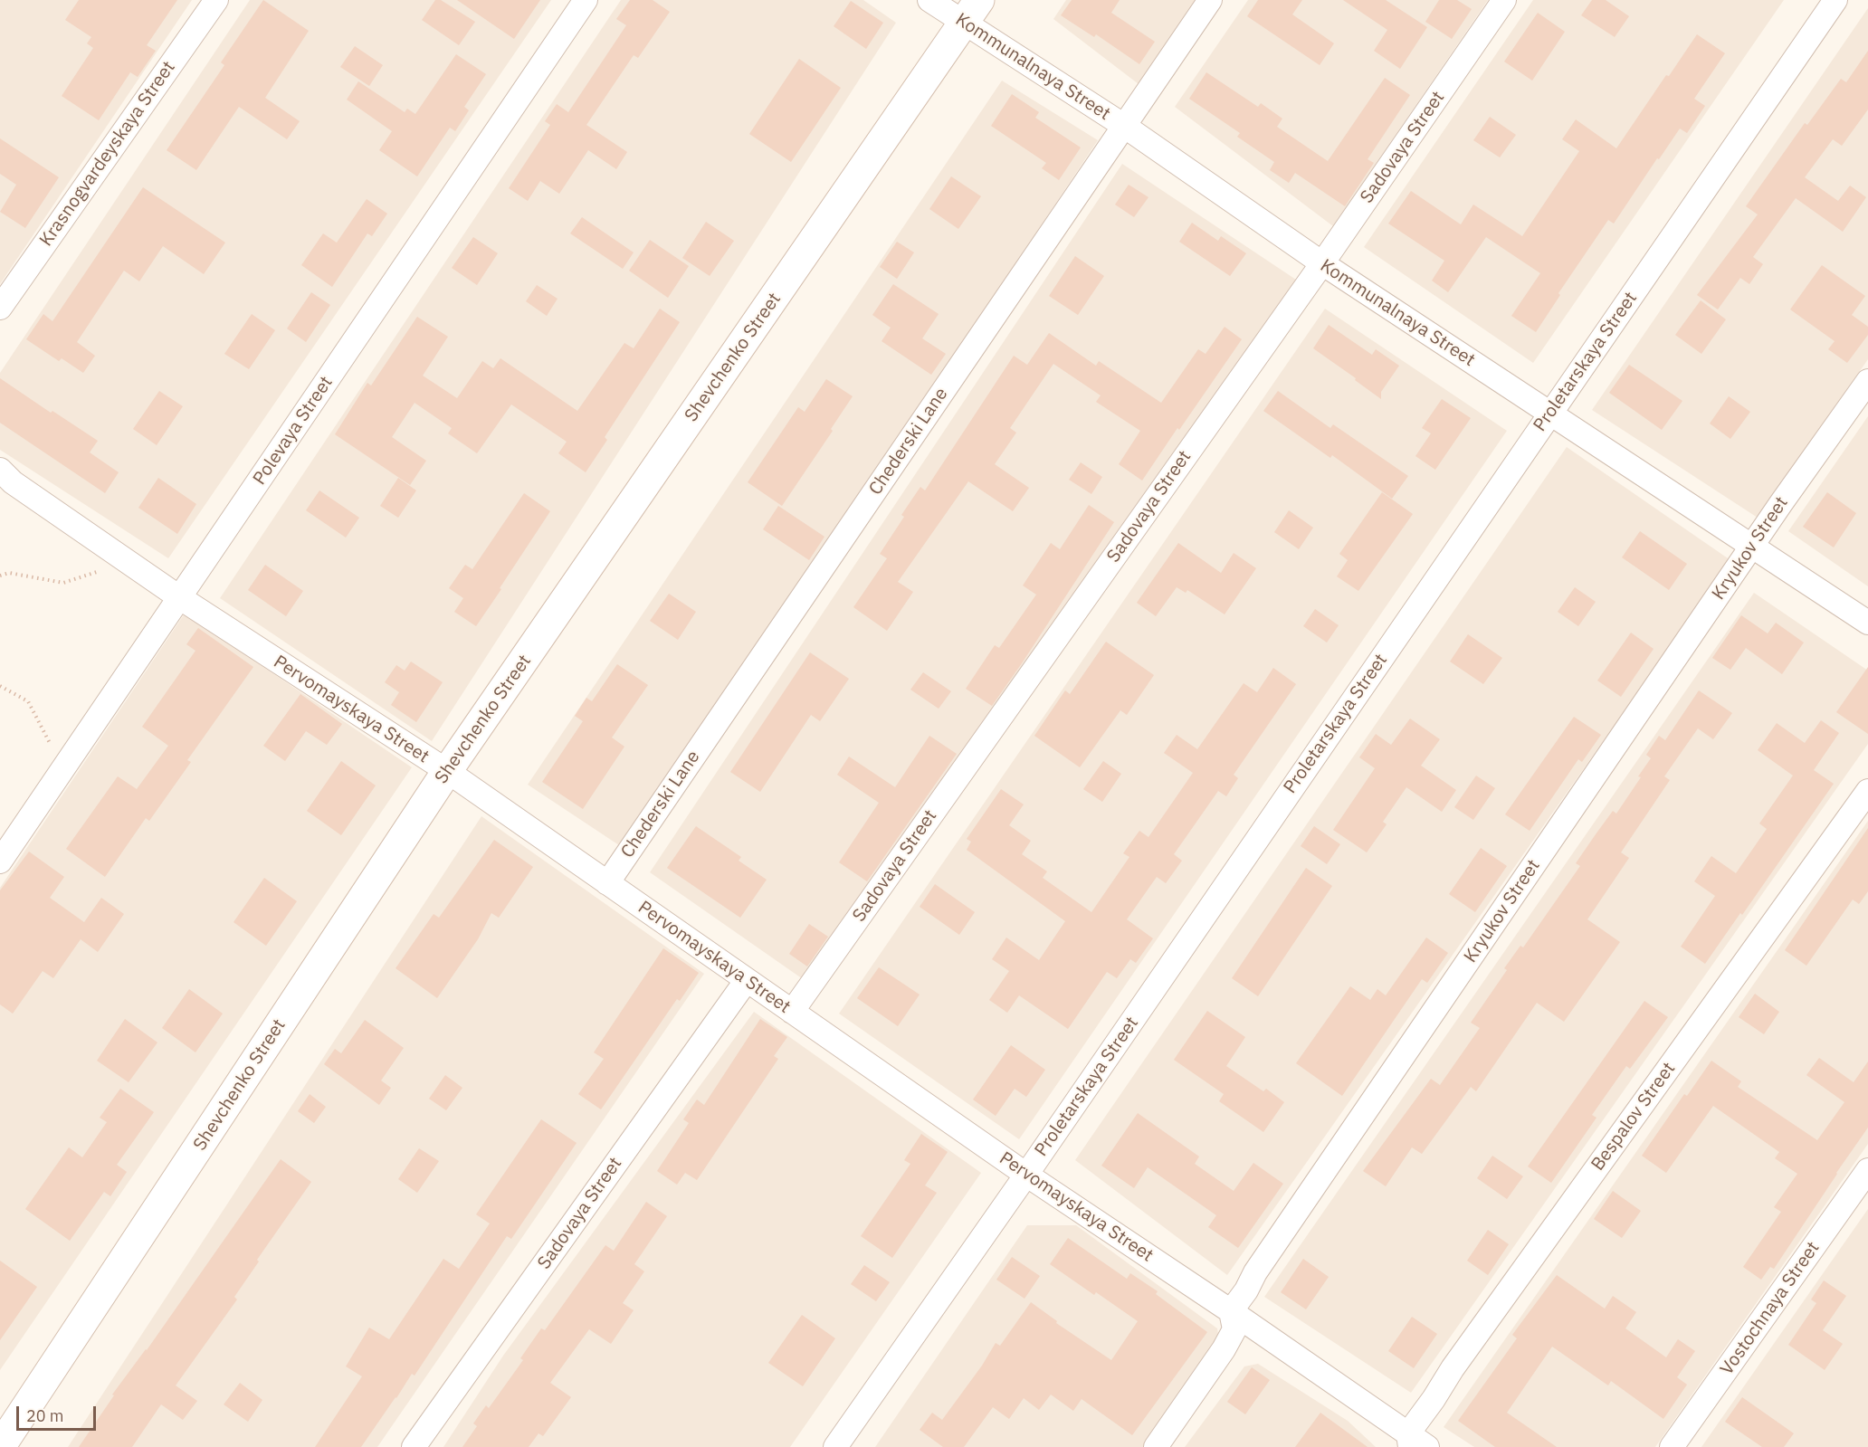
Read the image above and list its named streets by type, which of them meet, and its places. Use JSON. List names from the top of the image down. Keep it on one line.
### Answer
{"streets":{"street":["Kommunalnaya Street","Sadovaya Street","Krasnogvardeyskaya Street","Shevchenko Street","Proletarskaya Street","Polevaya Street","Chederski Lane","Kryukov Street","Pervomayskaya Street","Bespalov Street","Vostochnaya Street"]},"crossings":[["Kommunalnaya Street","Sadovaya Street"],["Kommunalnaya Street","Shevchenko Street"],["Kommunalnaya Street","Proletarskaya Street"],["Kommunalnaya Street","Chederski Lane"],["Kommunalnaya Street","Kryukov Street"],["Sadovaya Street","Pervomayskaya Street"],["Shevchenko Street","Pervomayskaya Street"],["Proletarskaya Street","Pervomayskaya Street"],["Polevaya Street","Pervomayskaya Street"],["Chederski Lane","Pervomayskaya Street"],["Kryukov Street","Pervomayskaya Street"],["Pervomayskaya Street","Bespalov Street"]],"scale_bar":"20 m"}
